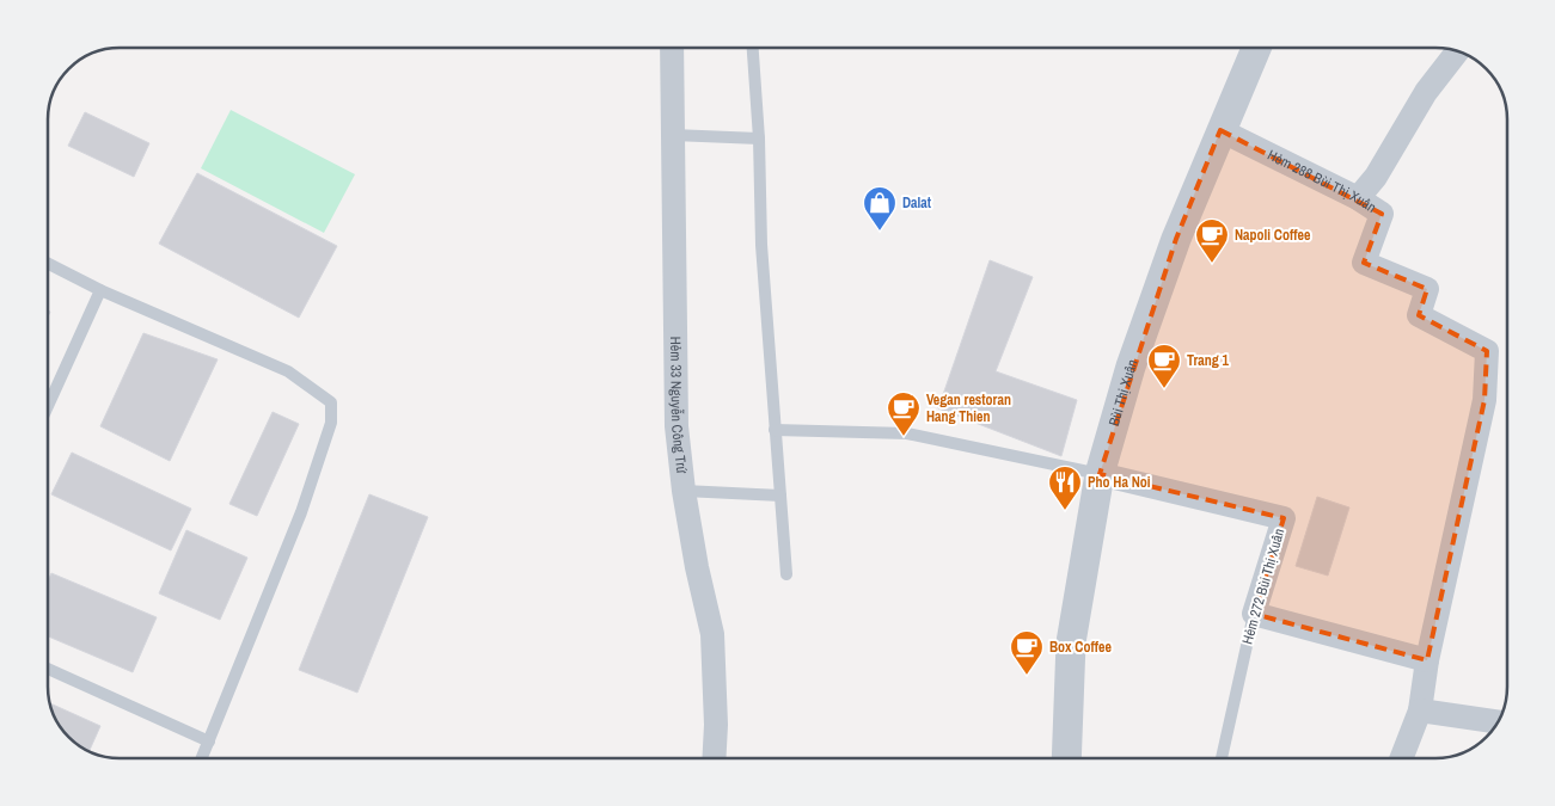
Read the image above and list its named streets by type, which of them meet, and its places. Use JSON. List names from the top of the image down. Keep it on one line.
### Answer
{"streets":{"street":["Hẻm 288 Bùi Thị Xuân","Bùi Thị Xuân","Hẻm 33 Nguyễn Công Trứ","Hẻm 272 Bùi Thị Xuân"]},"crossings":[["Hẻm 288 Bùi Thị Xuân","Bùi Thị Xuân"],["Bùi Thị Xuân","Hẻm 272 Bùi Thị Xuân"]],"places":{"shop":["Dalat"],"cafe":["Napoli Coffee","Trang 1","Vegan restoran Hang Thien","Box Coffee"],"restaurant":["Pho Ha Noi"]}}
